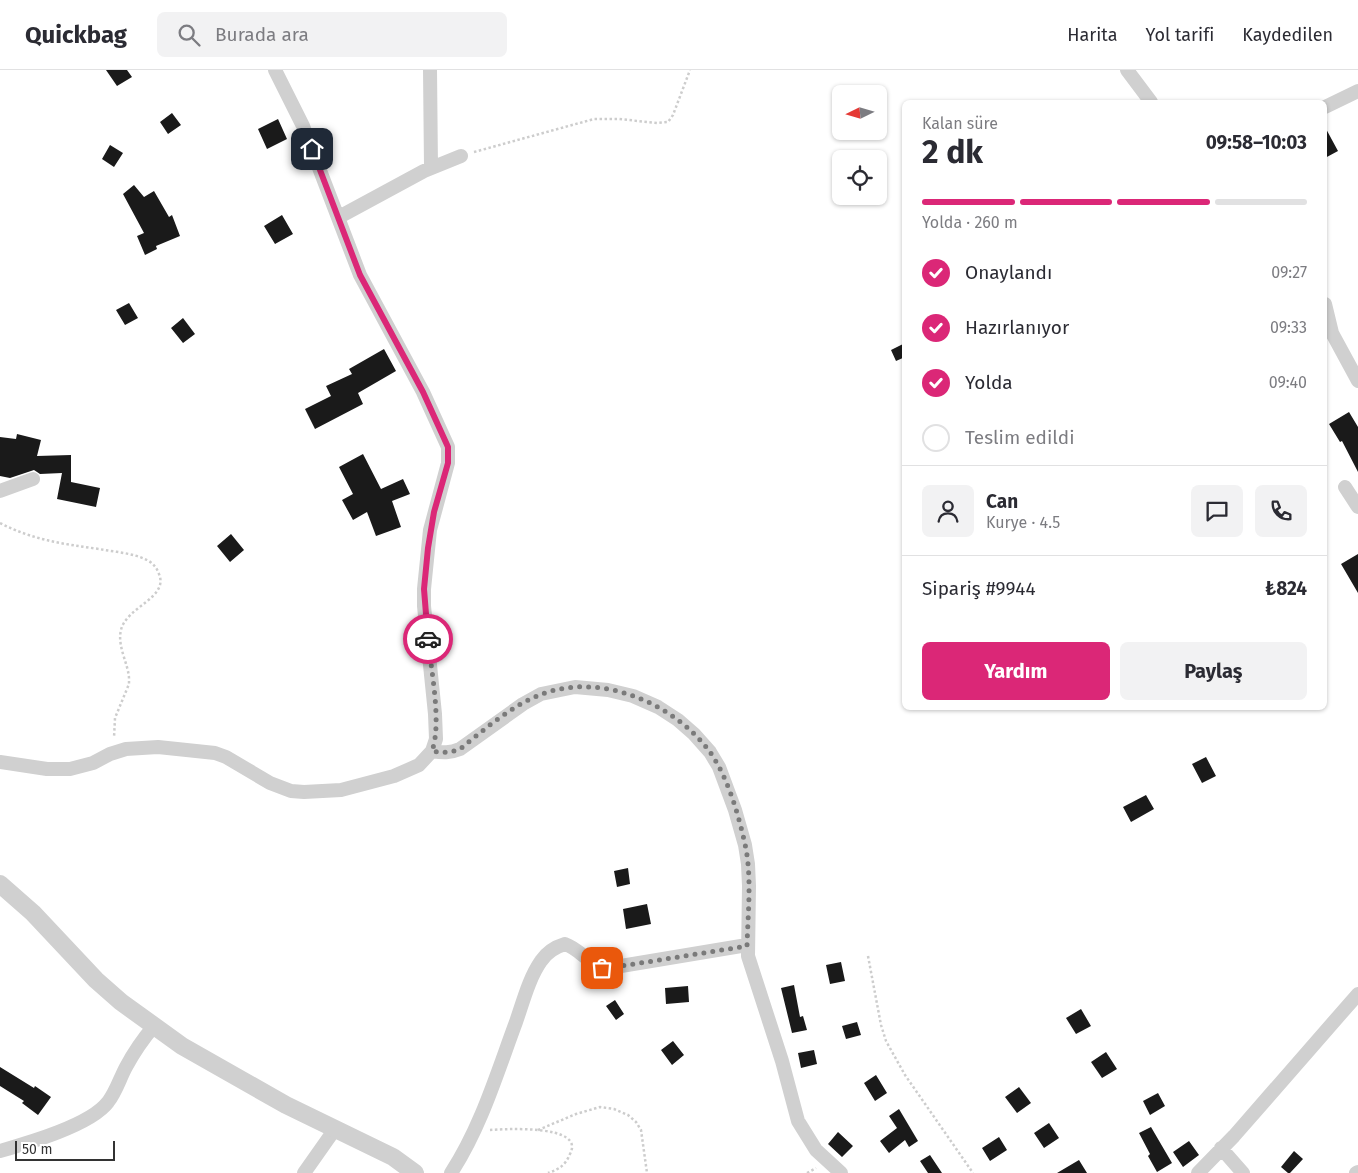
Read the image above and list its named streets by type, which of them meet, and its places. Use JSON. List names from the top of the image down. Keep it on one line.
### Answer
{"scale_bar":"50 m","north":"left","page":{"header":"Quickbag","search":"Burada ara","nav":["Harita","Yol tarifi","Kaydedilen"],"heading":["2 dk","Kalan süre","09:58–10:03"],"panel":["Can","Kurye · 4.5","Sipariş #9944","₺824"],"bar":"Yolda · 260 m","list":[["Onaylandı","09:27"],["Hazırlanıyor","09:33"],["Yolda","09:40"],"Teslim edildi"],"buttons":["Yardım","Paylaş"],"scale":"50 m"}}
